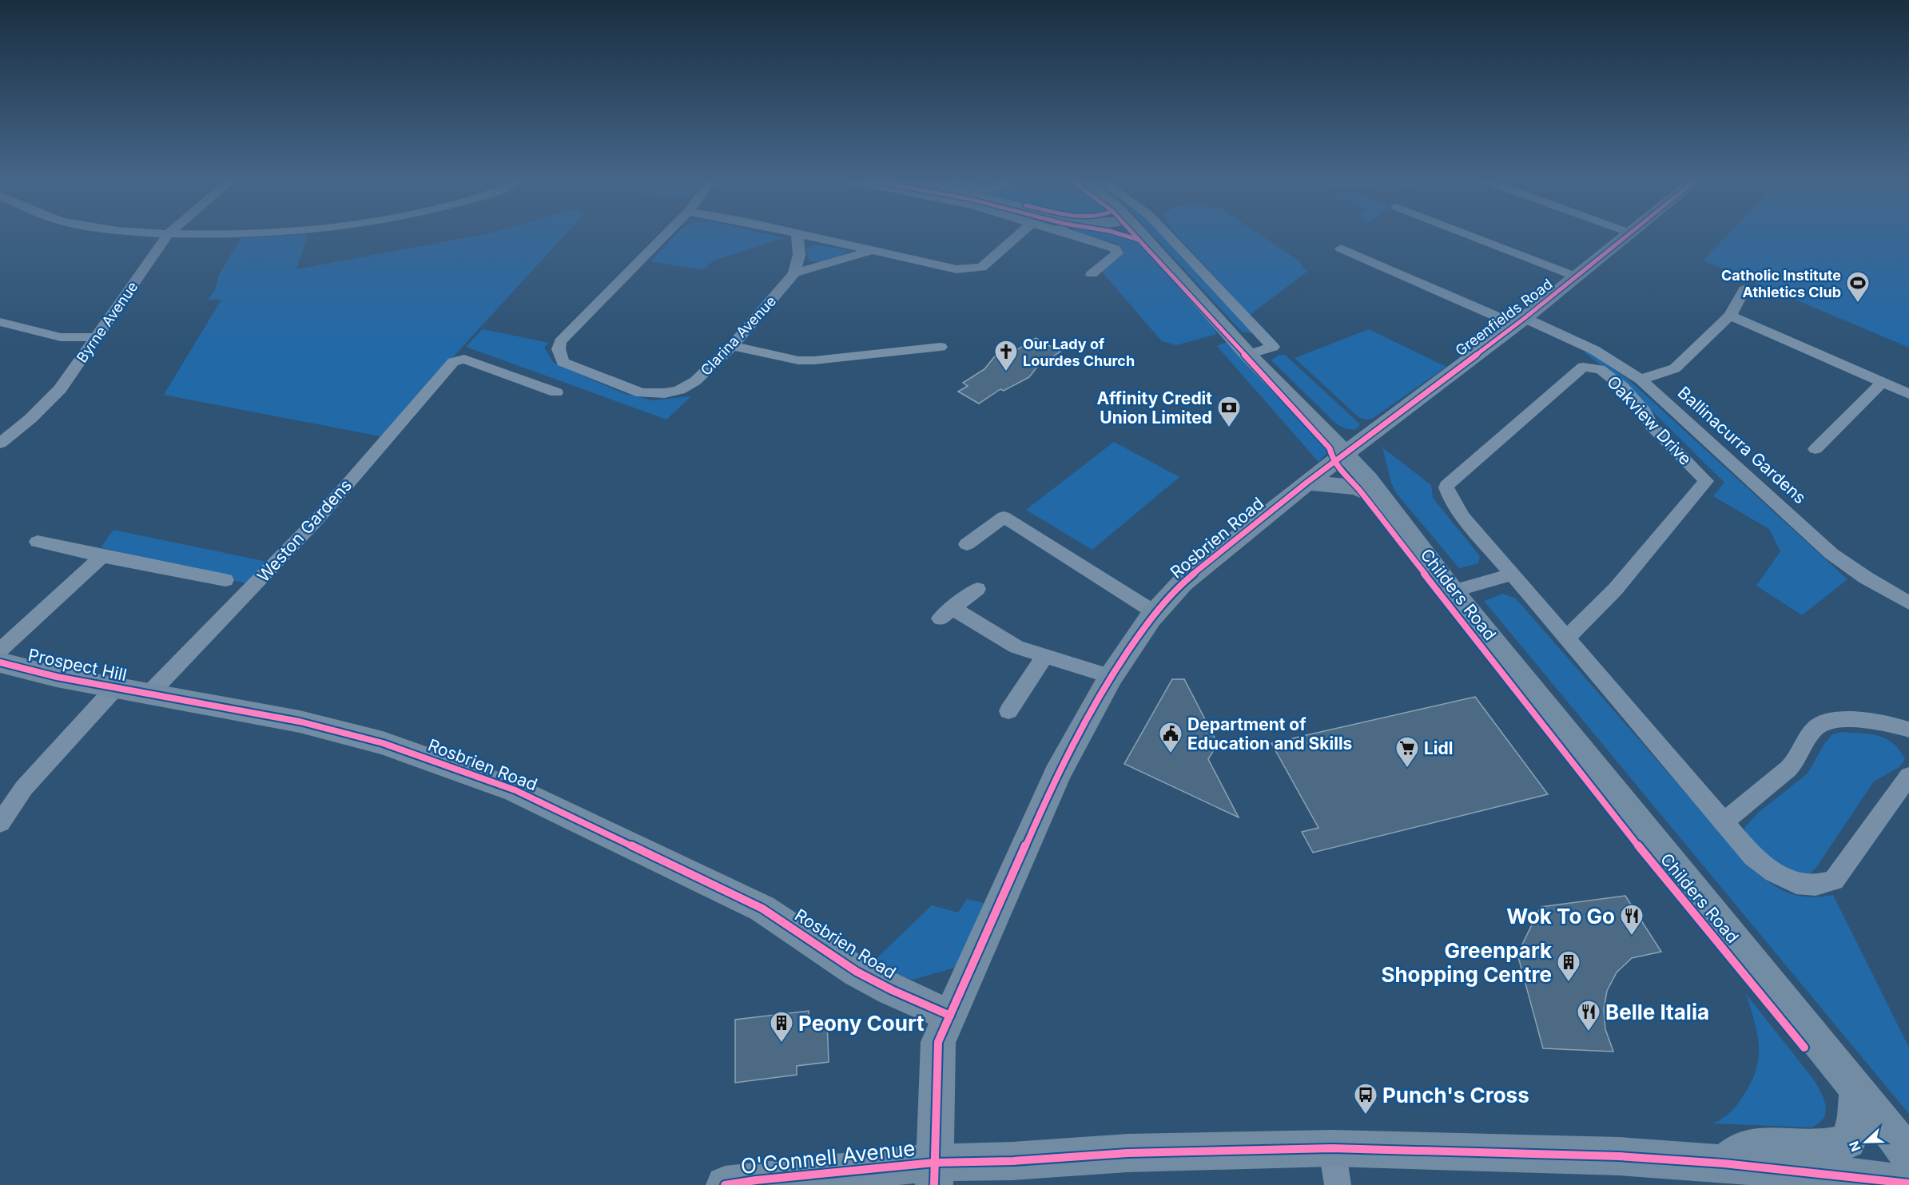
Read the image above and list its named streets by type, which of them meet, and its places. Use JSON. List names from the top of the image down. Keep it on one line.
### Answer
{"streets":{"main road":["Greenfields Road","Rosbrien Road","Childers Road","Prospect Hill","O'Connell Avenue"],"street":["Byrne Avenue","Clarina Avenue","Oakview Drive","Ballinacurra Gardens","Weston Gardens"]},"crossings":[["Greenfields Road","Rosbrien Road"],["Greenfields Road","Childers Road"],["Weston Gardens","Rosbrien Road"],["Weston Gardens","Prospect Hill"],["Rosbrien Road","Childers Road"],["Rosbrien Road","Prospect Hill"]],"places":{"sports":["Catholic Institute Athletics Club"],"church":["Our Lady of Lourdes Church"],"bank":["Affinity Credit Union Limited"],"public building":["Department of Education and Skills"],"supermarket":["Lidl"],"restaurant":["Wok To Go","Belle Italia"],"building":["Greenpark Shopping Centre","Peony Court"],"bus stop":["Punch's Cross"]},"north":"left"}
